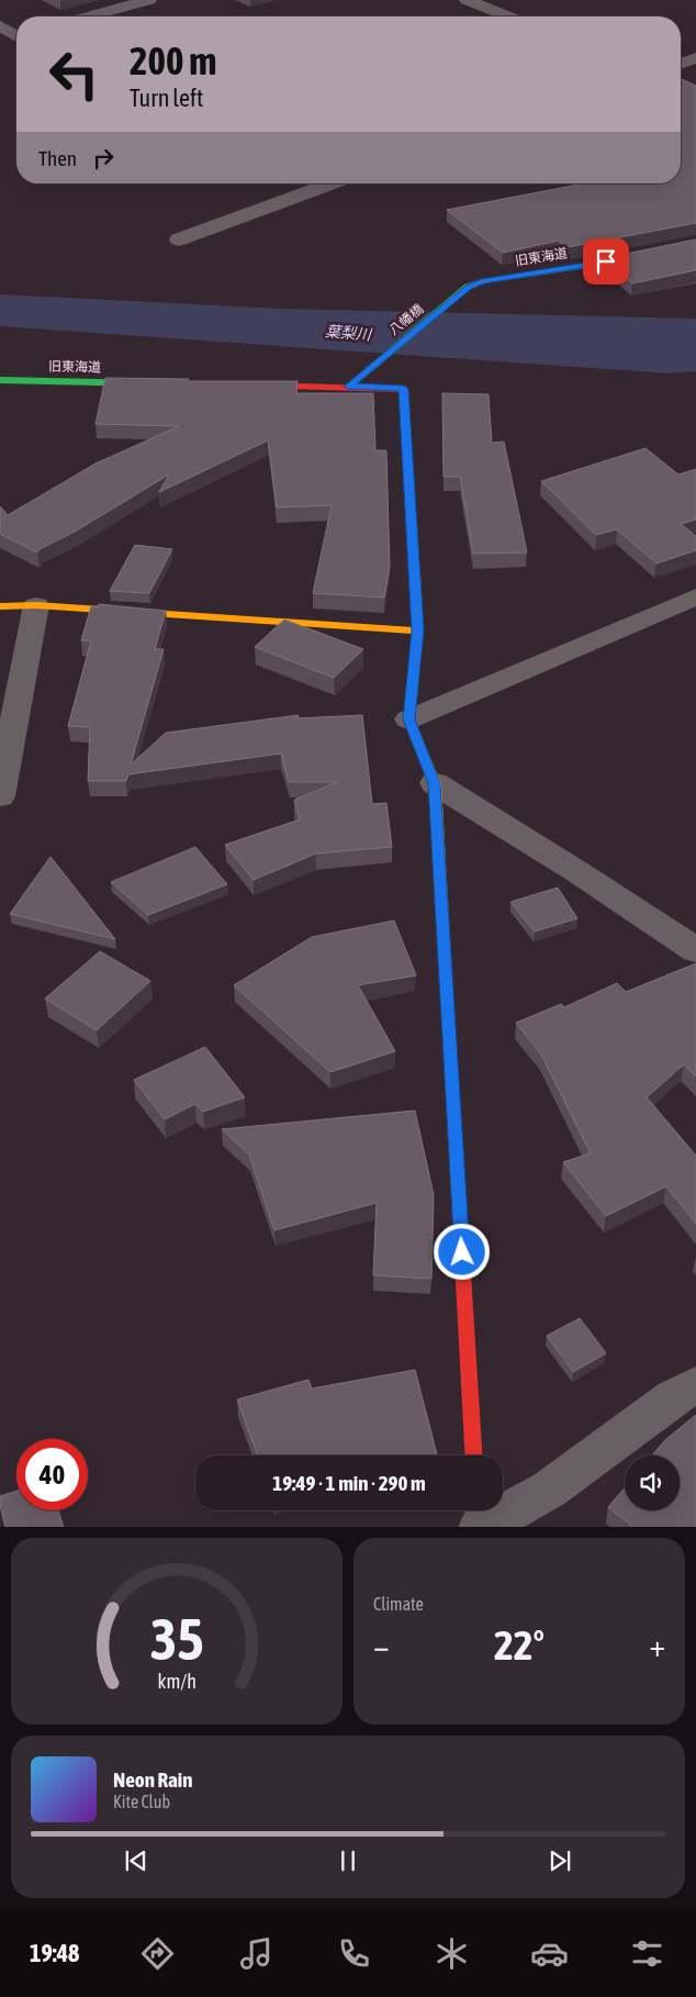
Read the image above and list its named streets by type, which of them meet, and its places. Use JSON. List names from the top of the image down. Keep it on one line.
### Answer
{"streets":{"street":["旧東海道","八幡橋"]},"crossings":[["旧東海道","八幡橋"]],"water":["葉梨川"],"page":{"turn":["200 m","Turn left"],"then":"Then","limit":"40","trip":"19:49 · 1 min · 290 m","tile":"Climate","heat":["−","22°","+"],"song":["Neon Rain","Kite Club"],"tabs":"19:48","gauge":["35","km/h"]}}
